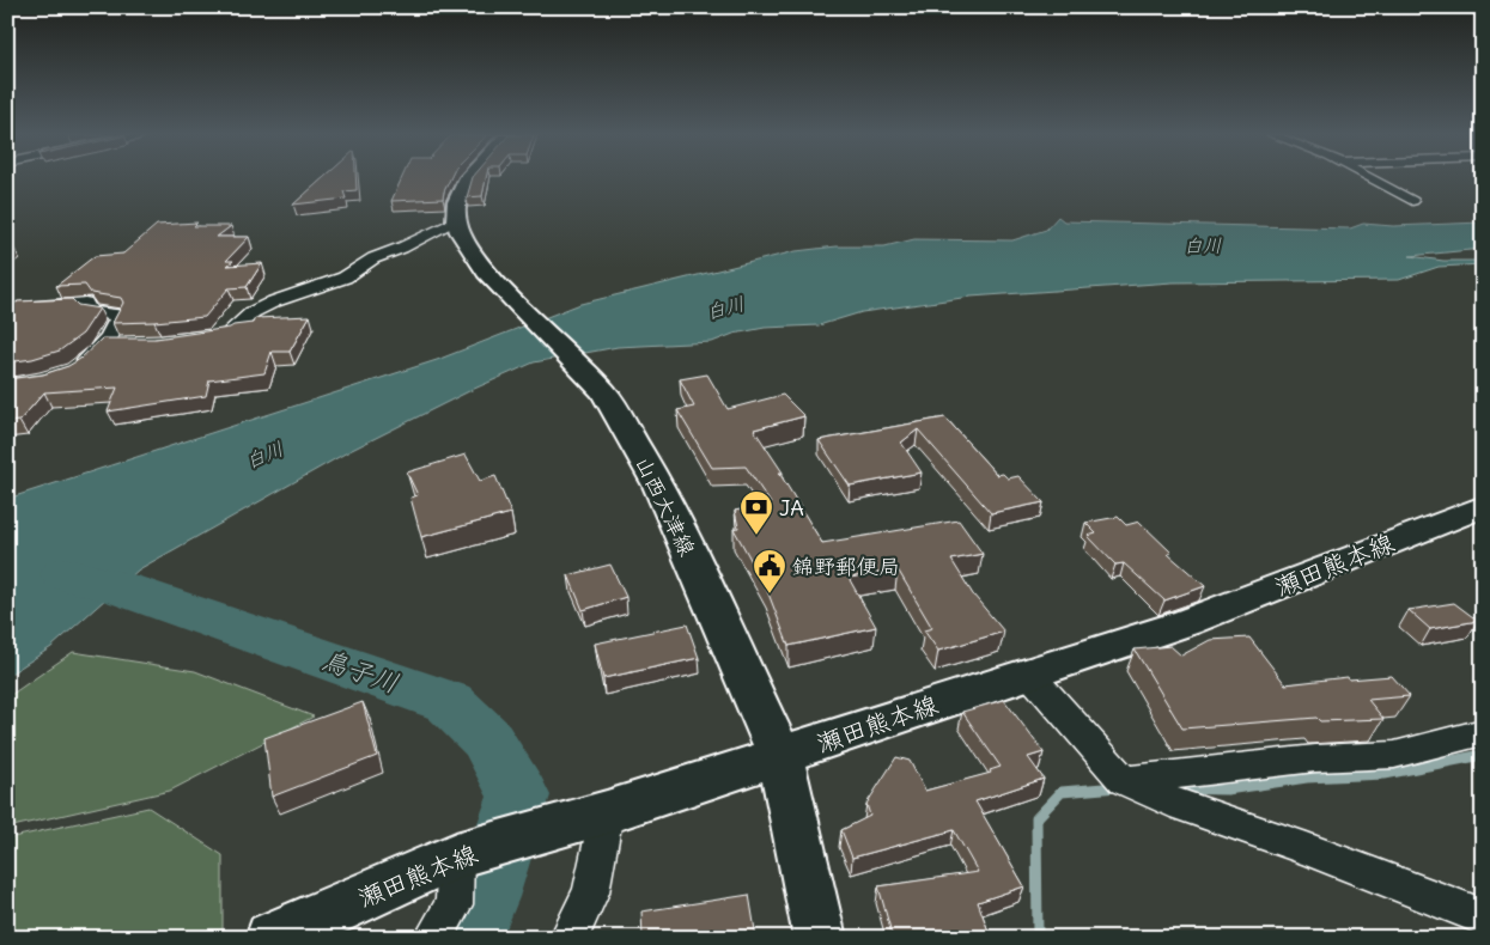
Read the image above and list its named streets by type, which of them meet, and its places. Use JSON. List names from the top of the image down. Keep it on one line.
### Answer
{"streets":{"main road":["山西大津線","瀬田熊本線"]},"crossings":[["山西大津線","瀬田熊本線"]],"water":["白川","鳥子川"],"places":{"bank":["JA"],"public building":["錦野郵便局"]}}
